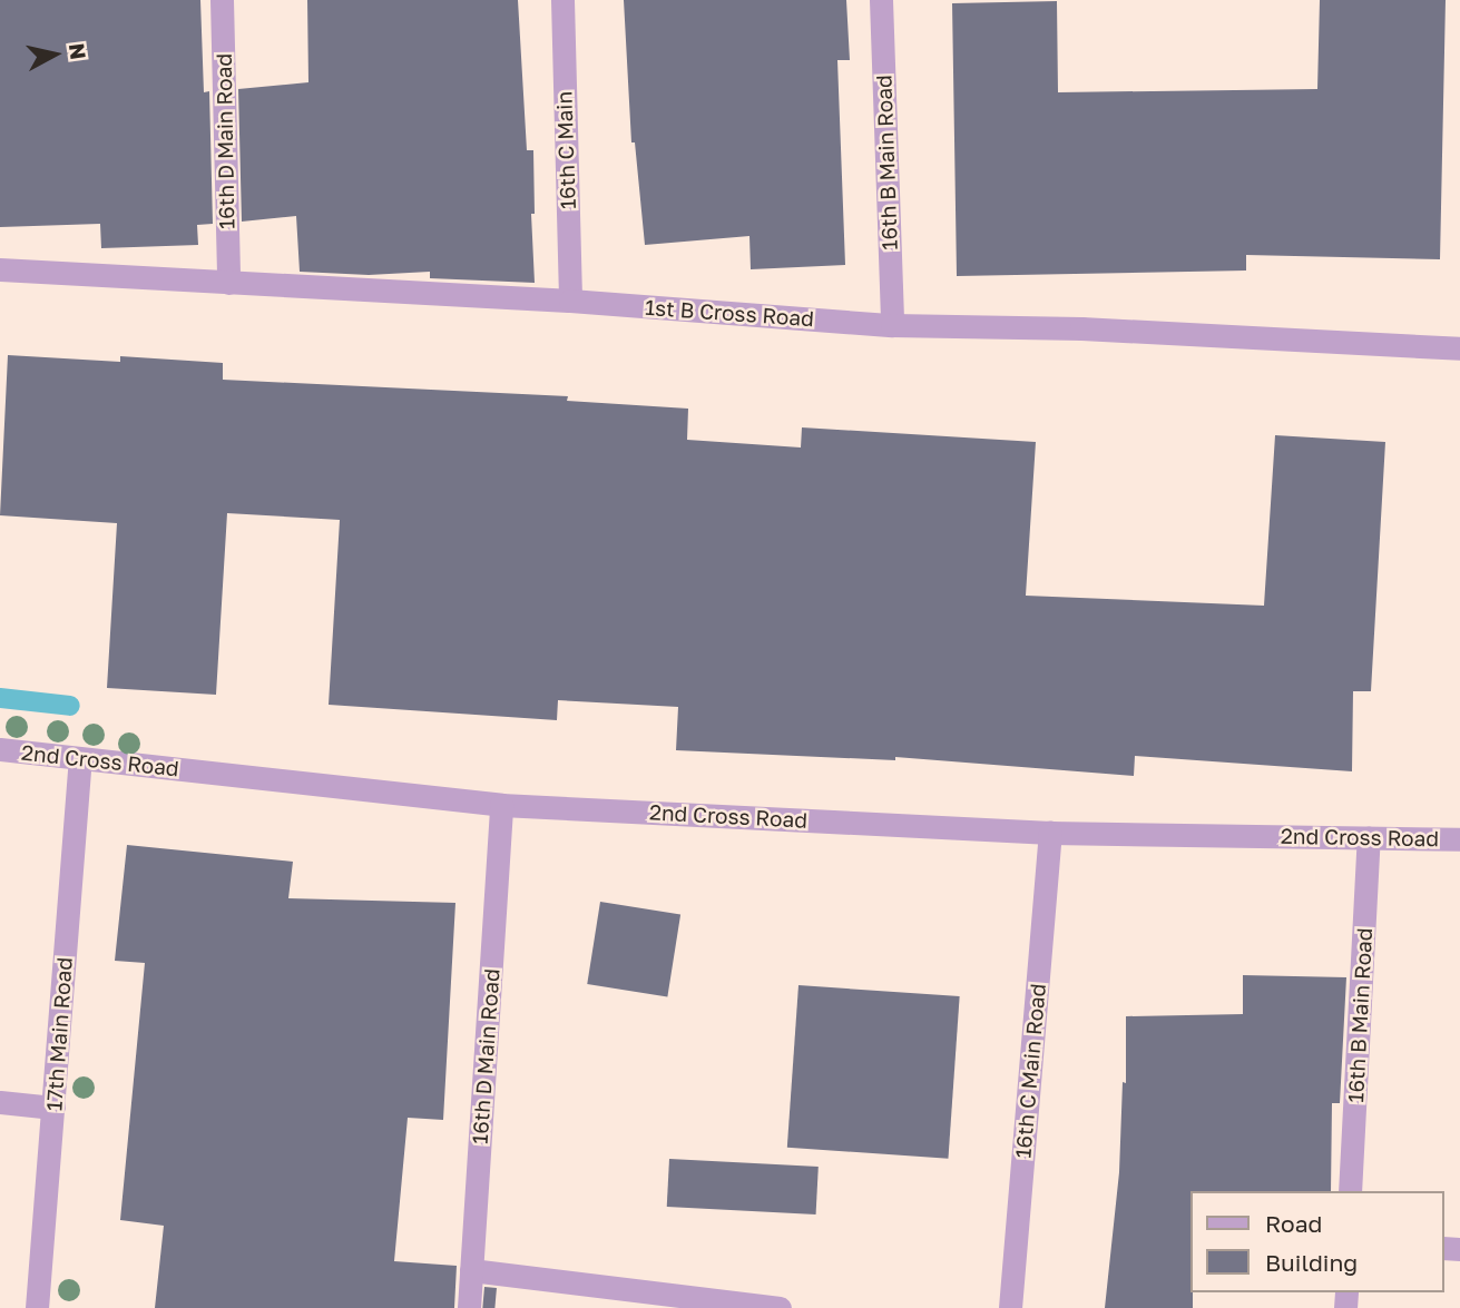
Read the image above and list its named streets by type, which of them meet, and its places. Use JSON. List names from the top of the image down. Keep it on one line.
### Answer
{"streets":{"street":["16th D Main Road","16th C Main","16th B Main Road","1st B Cross Road","2nd Cross Road","17th Main Road","16th C Main Road"]},"crossings":[["16th D Main Road","1st B Cross Road"],["16th D Main Road","2nd Cross Road"],["16th C Main","1st B Cross Road"],["16th B Main Road","1st B Cross Road"],["16th B Main Road","2nd Cross Road"],["2nd Cross Road","17th Main Road"],["2nd Cross Road","16th C Main Road"]],"legend":["Road","Building"],"north":"right"}
